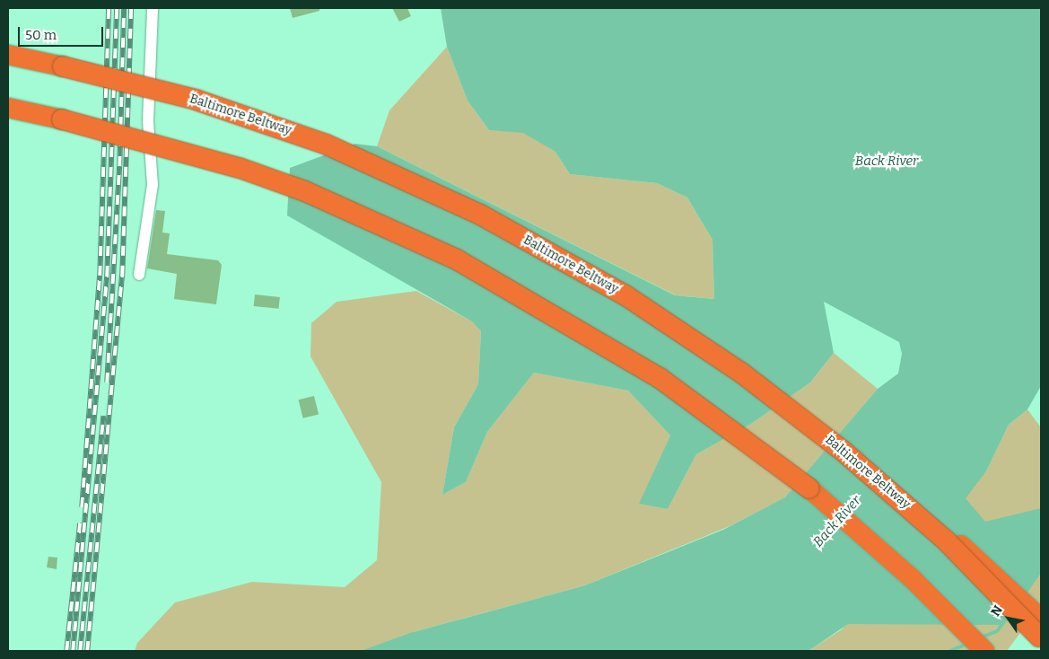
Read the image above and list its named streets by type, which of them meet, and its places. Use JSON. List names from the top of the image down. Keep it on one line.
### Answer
{"streets":{"highway":["Baltimore Beltway"]},"water":["Back River"],"scale_bar":"50 m","north":"top left"}
